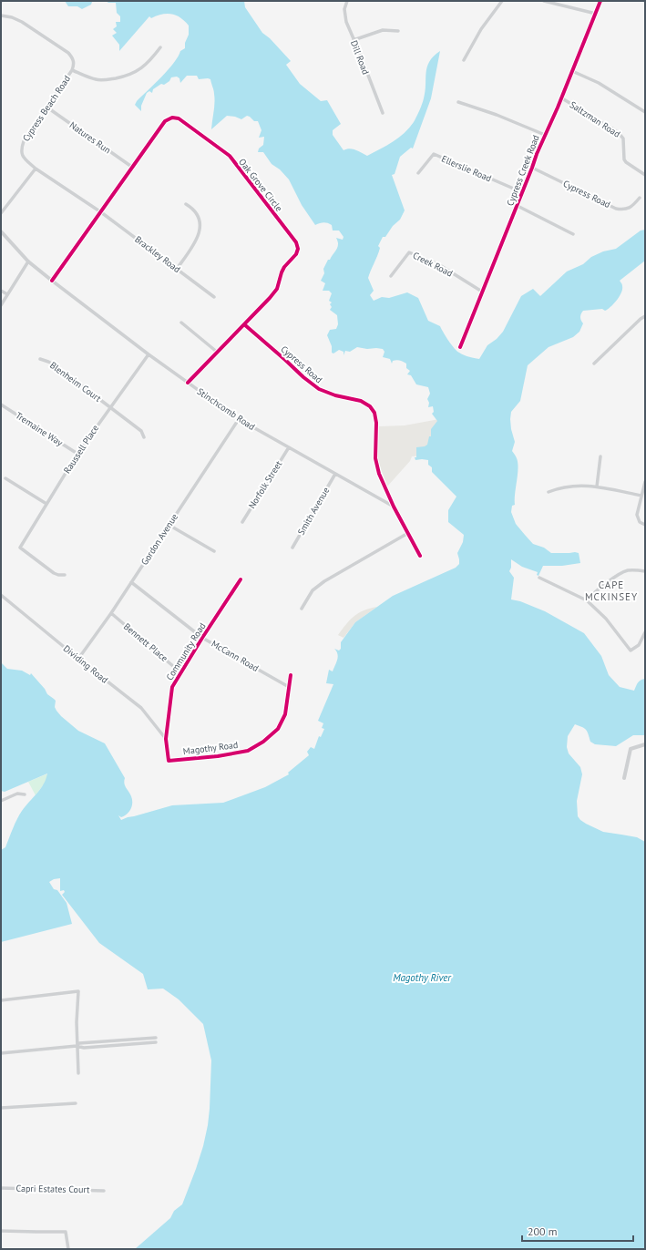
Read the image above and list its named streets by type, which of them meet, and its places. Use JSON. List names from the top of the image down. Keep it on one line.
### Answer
{"streets":{"street":["Dill Road","Cypress Beach Road","Saltzman Road","Natures Run","Ellerslie Road","Cypress Creek Road","Oak Grove Circle","Cypress Road","Brackley Road","Creek Road","Blenheim Court","Stinchcomb Road","Tremaine Way","Raussell Place","Norfolk Street","Smith Avenue","Gordon Avenue","Bennett Place","Community Road","McCann Road","Dividing Road","Magothy Road","Capri Estates Court"]},"crossings":[["Cypress Beach Road","Natures Run"],["Cypress Beach Road","Brackley Road"],["Saltzman Road","Cypress Creek Road"],["Natures Run","Oak Grove Circle"],["Ellerslie Road","Cypress Creek Road"],["Cypress Creek Road","Cypress Road"],["Cypress Creek Road","Creek Road"],["Oak Grove Circle","Cypress Road"],["Oak Grove Circle","Brackley Road"],["Oak Grove Circle","Stinchcomb Road"],["Cypress Road","Stinchcomb Road"],["Blenheim Court","Raussell Place"],["Stinchcomb Road","Raussell Place"],["Stinchcomb Road","Norfolk Street"],["Stinchcomb Road","Smith Avenue"],["Stinchcomb Road","Gordon Avenue"],["Tremaine Way","Raussell Place"],["Gordon Avenue","Bennett Place"],["Gordon Avenue","McCann Road"],["Gordon Avenue","Dividing Road"],["Bennett Place","Community Road"],["Community Road","McCann Road"],["Community Road","Dividing Road"],["Community Road","Magothy Road"],["McCann Road","Magothy Road"]],"districts":["CAPE MCKINSEY"],"water":["Magothy River"],"scale_bar":"200 m"}
